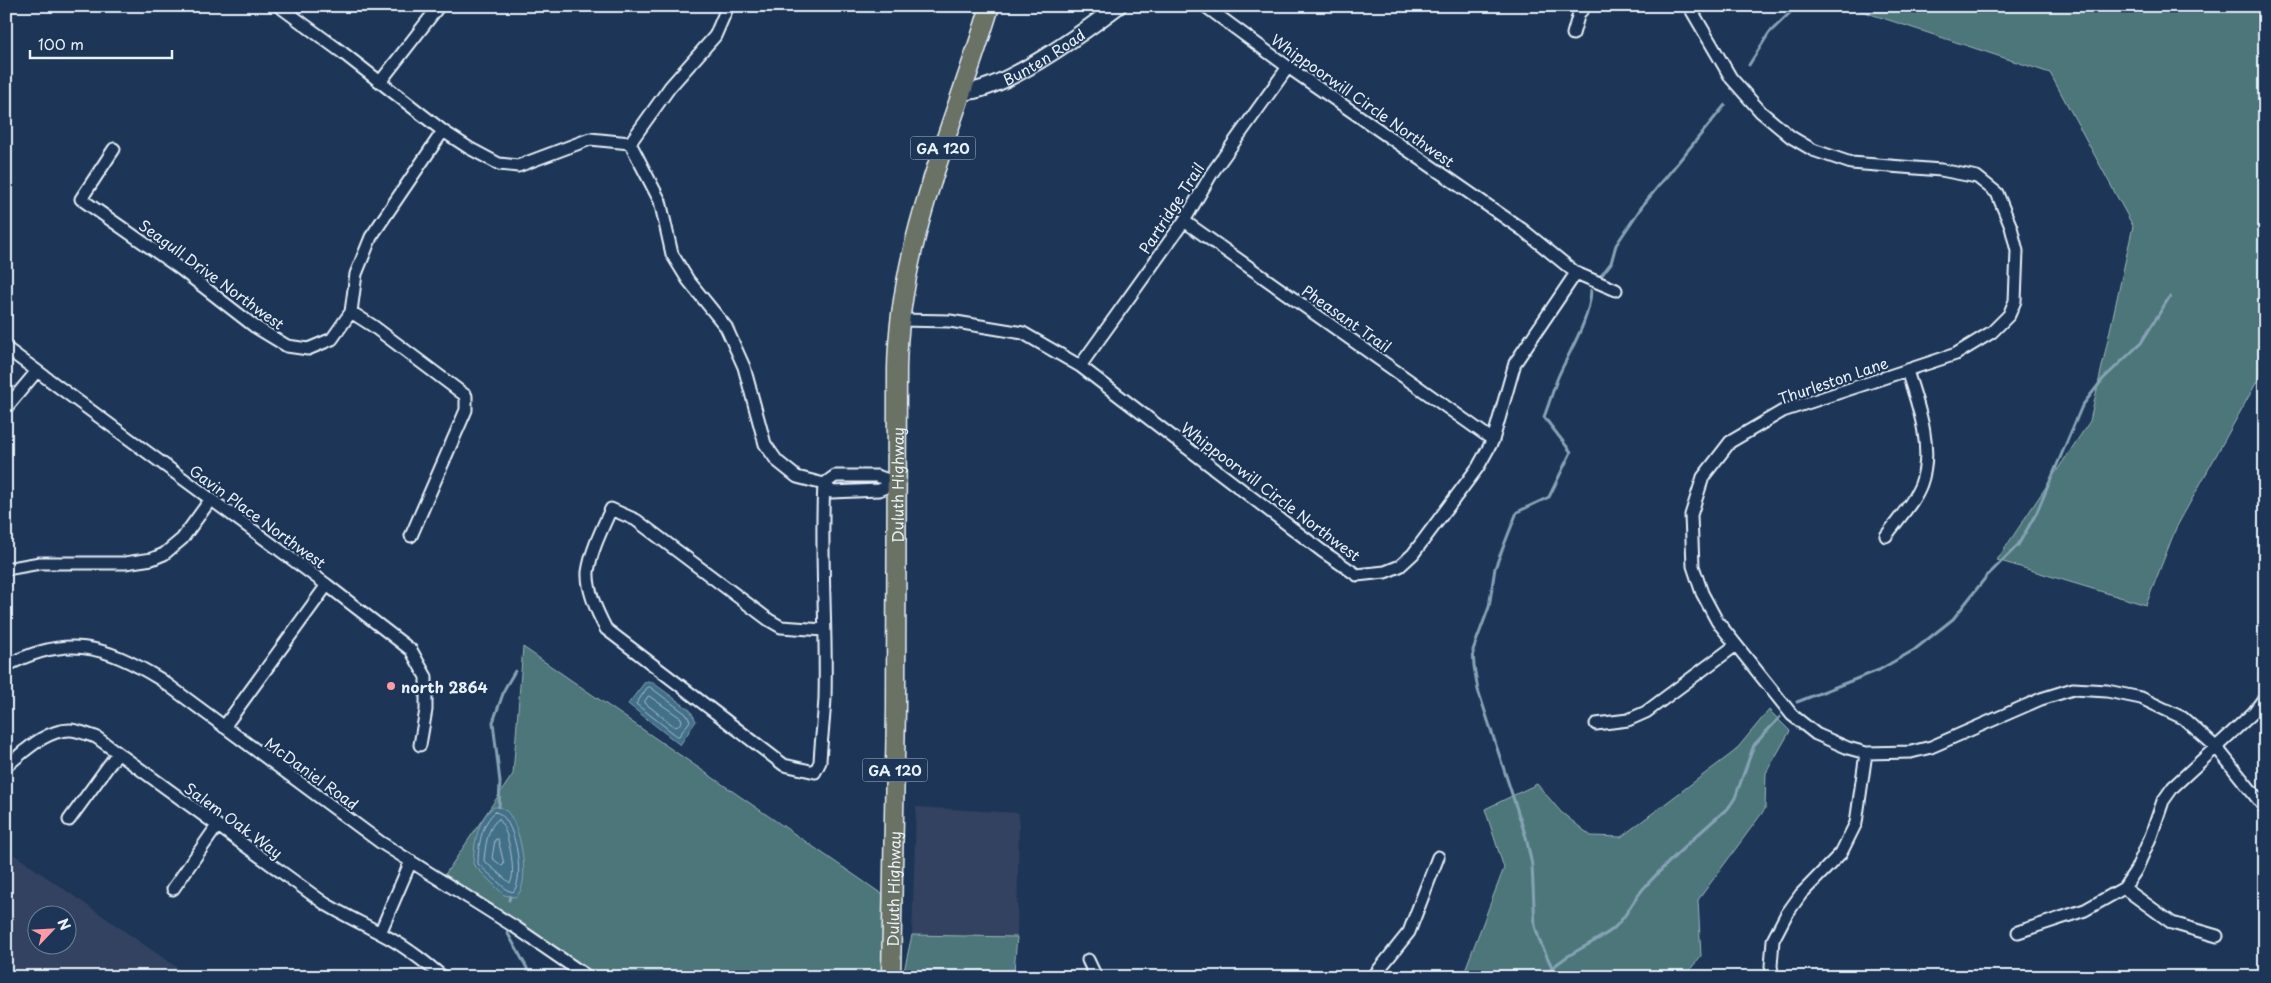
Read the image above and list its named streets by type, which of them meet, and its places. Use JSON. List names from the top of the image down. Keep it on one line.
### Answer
{"streets":{"main road":["GA 120","Duluth Highway"],"street":["Bunten Road","Whippoorwill Circle Northwest","Partridge Trail","Seagull Drive Northwest","Pheasant Trail","Thurleston Lane","Gavin Place Northwest","McDaniel Road","Salem Oak Way"]},"crossings":[["Bunten Road","Duluth Highway"],["Whippoorwill Circle Northwest","Partridge Trail"],["Whippoorwill Circle Northwest","Pheasant Trail"],["Whippoorwill Circle Northwest","Duluth Highway"],["Partridge Trail","Pheasant Trail"]],"places":["north 2864"],"scale_bar":"100 m","north":"top right"}
